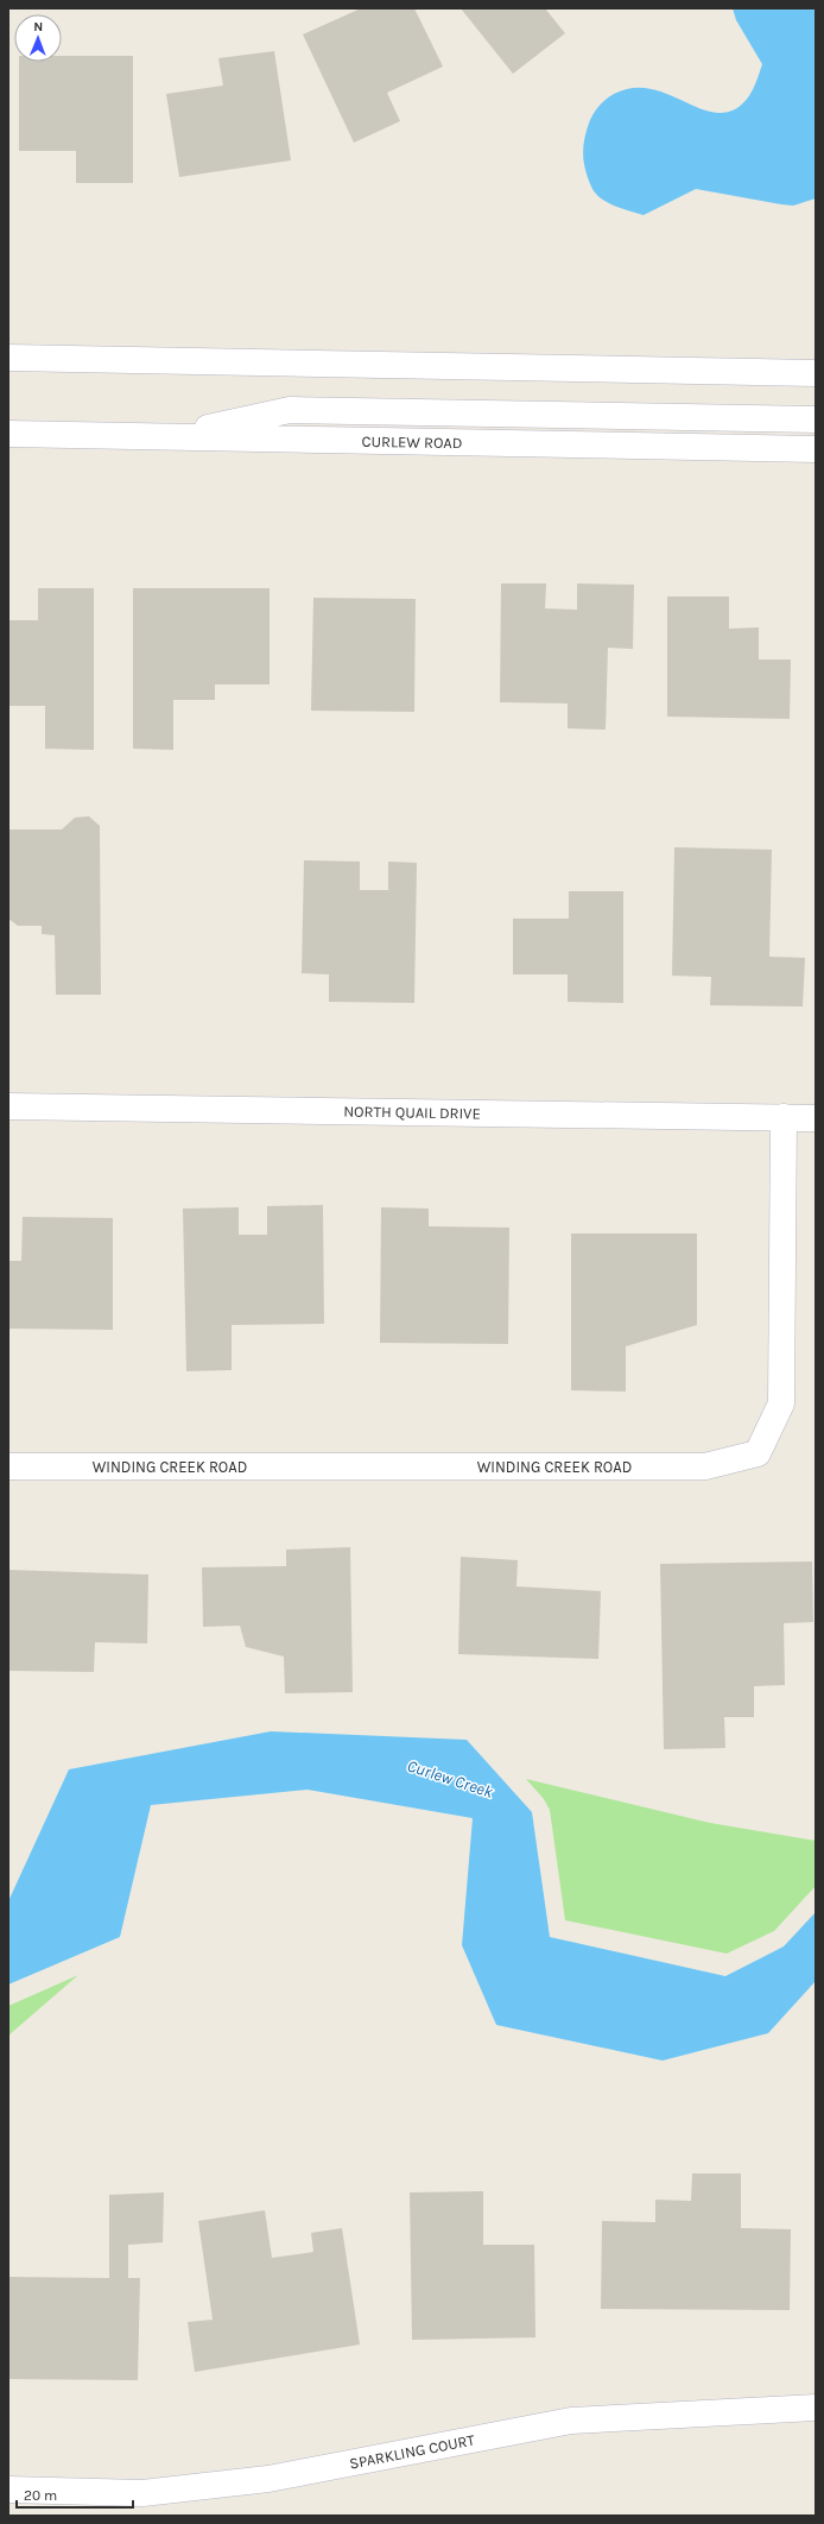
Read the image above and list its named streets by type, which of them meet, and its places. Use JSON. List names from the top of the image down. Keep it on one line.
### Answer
{"streets":{"street":["CURLEW ROAD","NORTH QUAIL DRIVE","WINDING CREEK ROAD","SPARKLING COURT"]},"crossings":[["NORTH QUAIL DRIVE","WINDING CREEK ROAD"]],"water":["Curlew Creek"],"scale_bar":"20 m","north":"top"}
